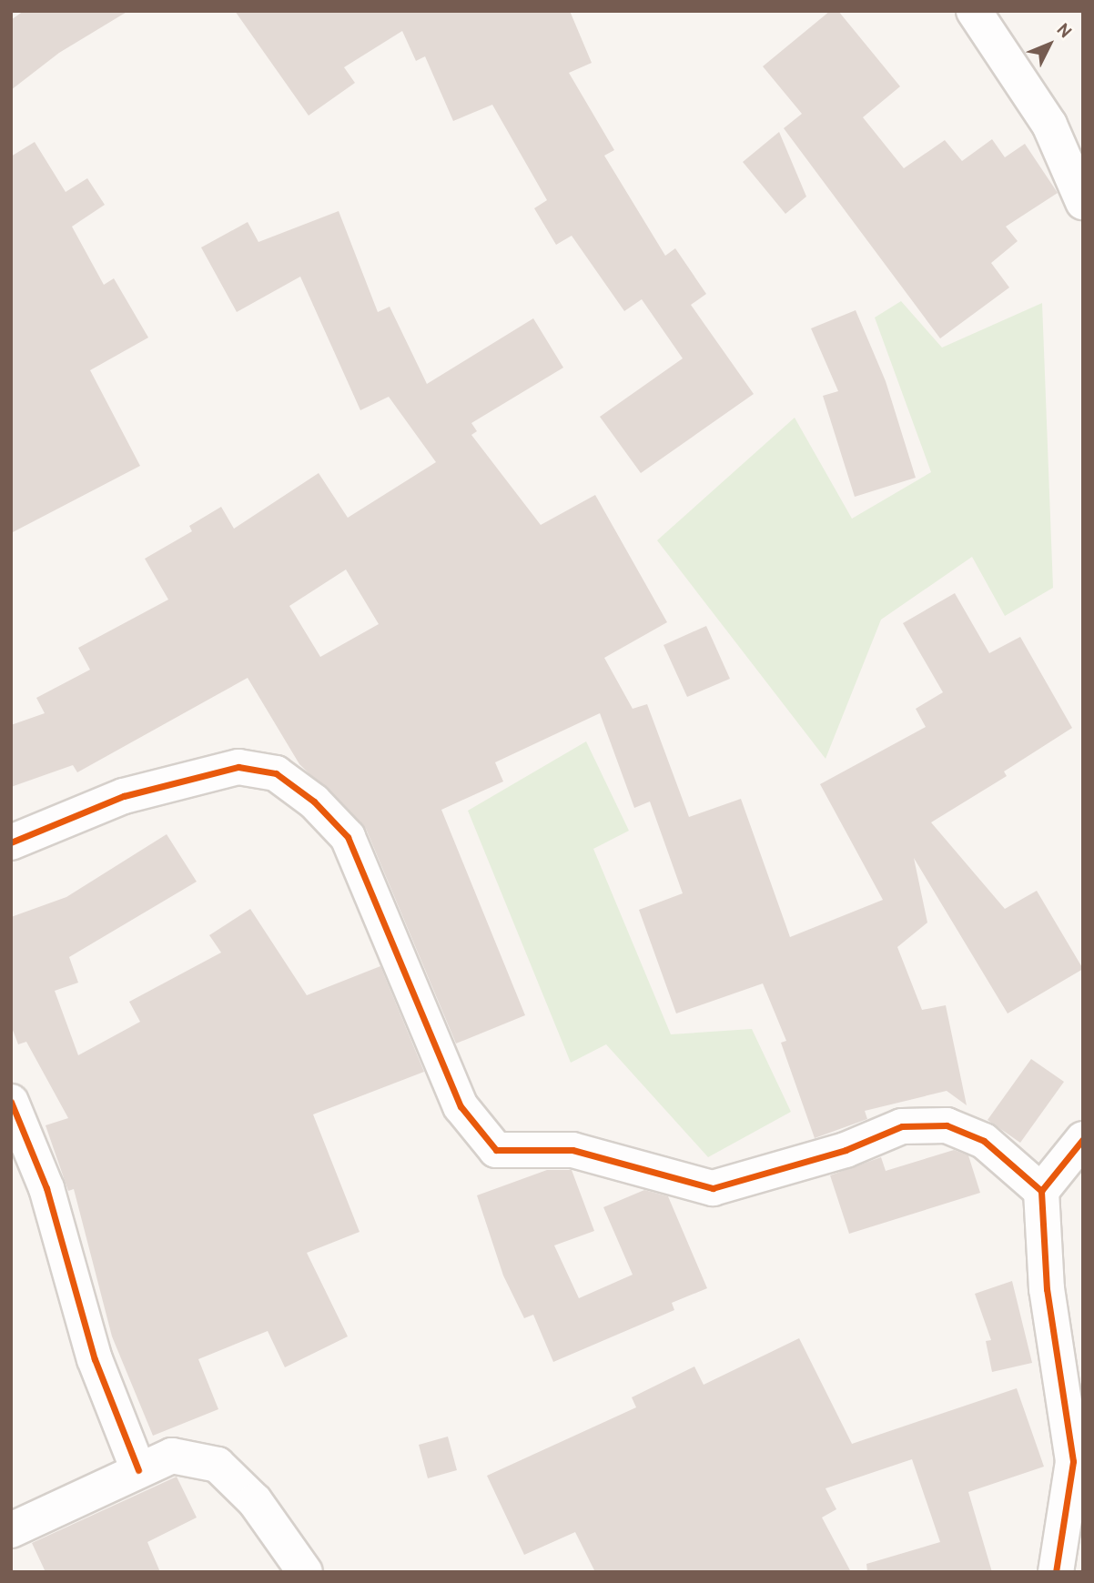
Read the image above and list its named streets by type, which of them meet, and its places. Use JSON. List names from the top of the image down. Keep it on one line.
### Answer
{"north":"top right"}
